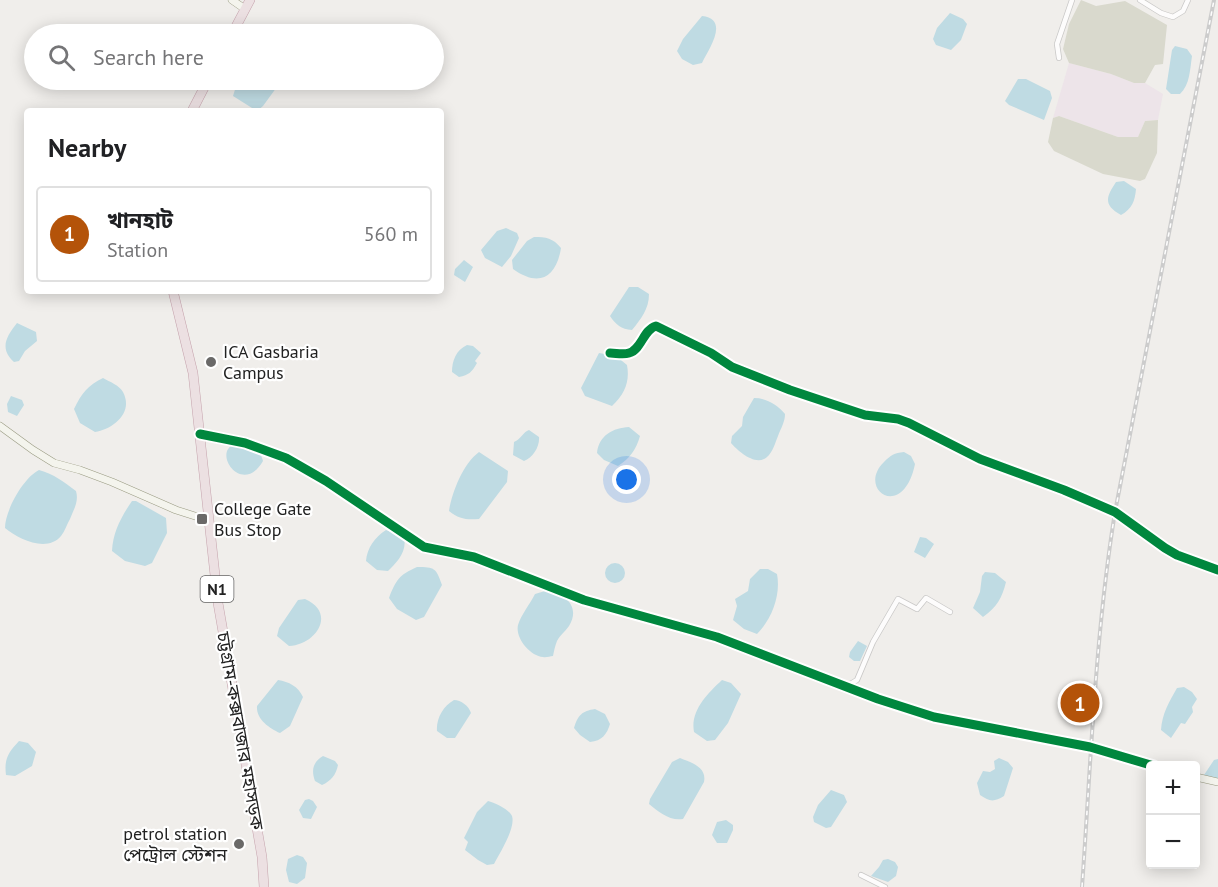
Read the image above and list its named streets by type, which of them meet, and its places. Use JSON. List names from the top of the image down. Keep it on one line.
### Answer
{"streets":{"highway":["N1","চট্টগ্রাম-কক্সবাজার মহাসড়ক"]},"places":{"other":["ICA Gasbaria Campus","petrol station পেট্রোল স্টেশন"],"transit":["College Gate Bus Stop"]},"page":{"search":"Search here","heading":"Nearby","list":[{"mark":"1","name":"খানহাট","note":"Station","value":"560 m"}],"pins":"1","map_buttons":["+","−"]}}
